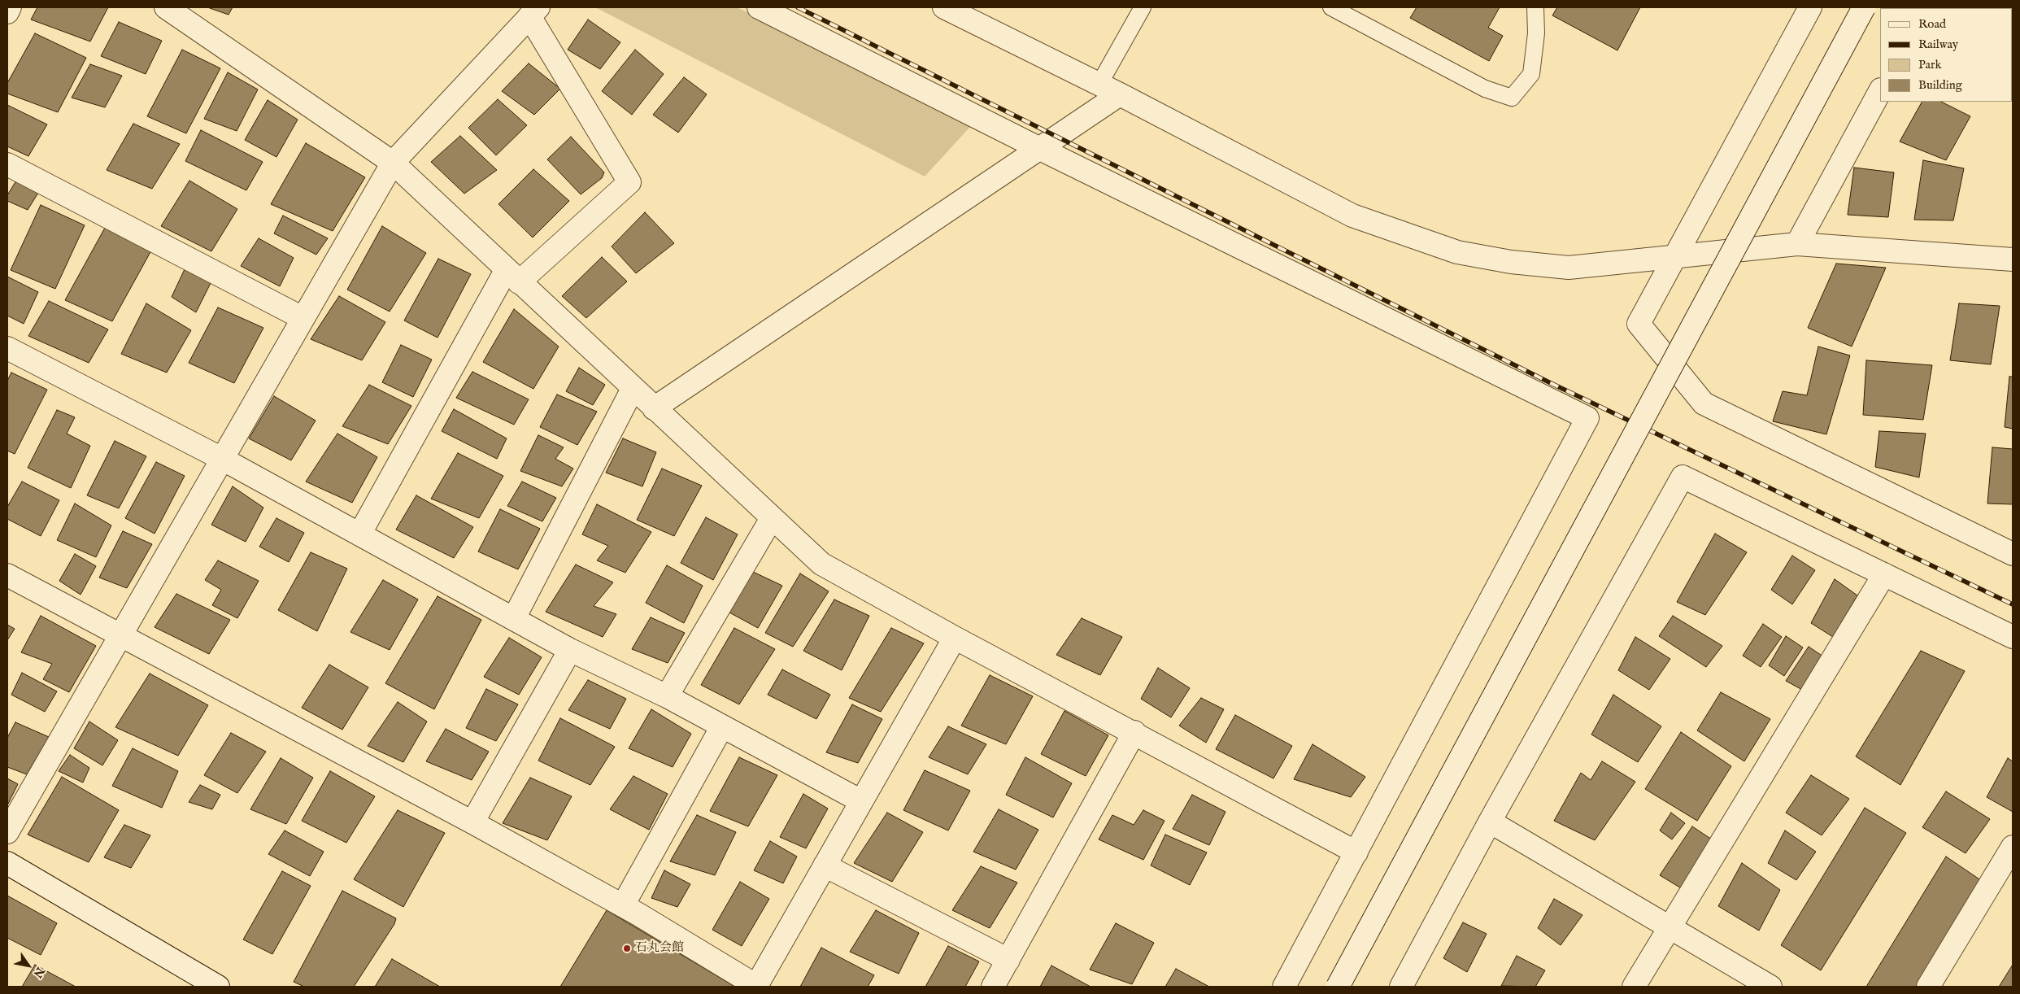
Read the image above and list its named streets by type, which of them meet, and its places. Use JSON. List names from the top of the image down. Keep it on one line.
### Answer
{"places":["石丸会館"],"legend":["Road","Railway","Park","Building"],"north":"bottom right"}
